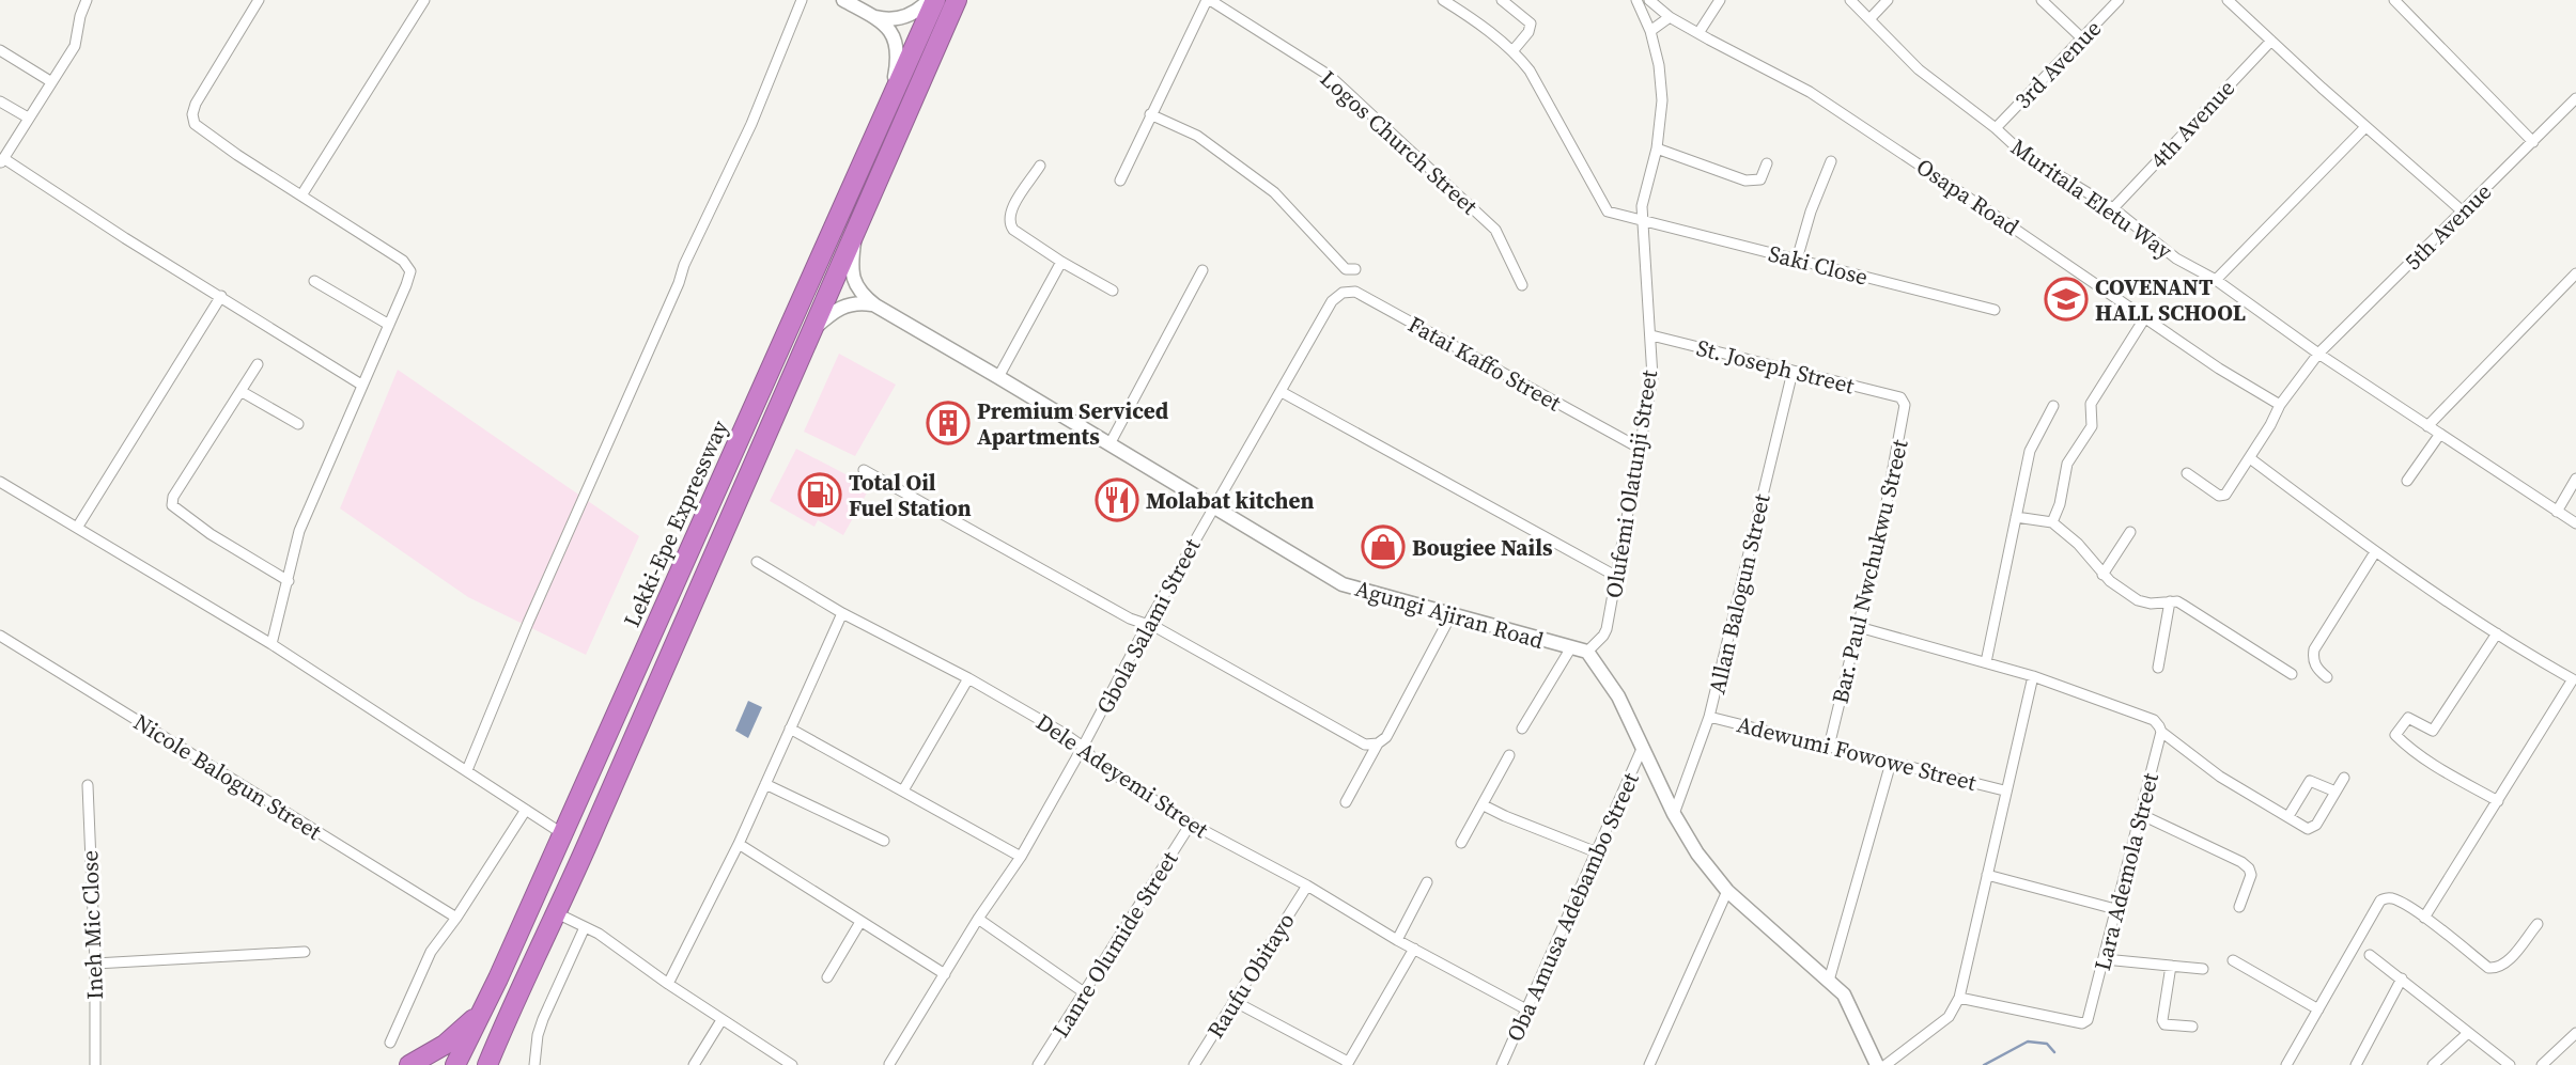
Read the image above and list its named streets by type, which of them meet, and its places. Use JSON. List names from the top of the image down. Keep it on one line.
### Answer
{"streets":{"highway":["Lekki-Epe Expressway"],"street":["3rd Avenue","4th Avenue","Logos Church Street","Osapa Road","Muritala Eletu Way","5th Avenue","Saki Close","Fatai Kaffo Street","St. Joseph Street","Olufemi Olatunji Street","Bar. Paul Nwchukwu Street","Allan Balogun Street","Agungi Ajiran Road","Gbola Salami Street","Adewumi Fowowe Street","Dele Adeyemi Street","Nicole Balogun Street","Lara Ademola Street","Oba Amusa Adebambo Street","Ineh Mic Close","Lanre Olumide Street","Raufu Obitayo"]},"crossings":[["3rd Avenue","Muritala Eletu Way"],["4th Avenue","Muritala Eletu Way"],["Osapa Road","5th Avenue"],["Muritala Eletu Way","5th Avenue"],["Saki Close","Olufemi Olatunji Street"],["Fatai Kaffo Street","Olufemi Olatunji Street"],["Fatai Kaffo Street","Gbola Salami Street"],["St. Joseph Street","Olufemi Olatunji Street"],["St. Joseph Street","Bar. Paul Nwchukwu Street"],["St. Joseph Street","Allan Balogun Street"],["Olufemi Olatunji Street","Agungi Ajiran Road"],["Bar. Paul Nwchukwu Street","Adewumi Fowowe Street"],["Allan Balogun Street","Adewumi Fowowe Street"],["Agungi Ajiran Road","Gbola Salami Street"],["Gbola Salami Street","Dele Adeyemi Street"],["Dele Adeyemi Street","Oba Amusa Adebambo Street"],["Dele Adeyemi Street","Lanre Olumide Street"],["Dele Adeyemi Street","Raufu Obitayo"]],"places":{"school or university":["COVENANT HALL SCHOOL"],"building":["Premium Serviced Apartments"],"fuel station":["Total Oil Fuel Station"],"restaurant":["Molabat kitchen"],"shop":["Bougiee Nails"]}}
